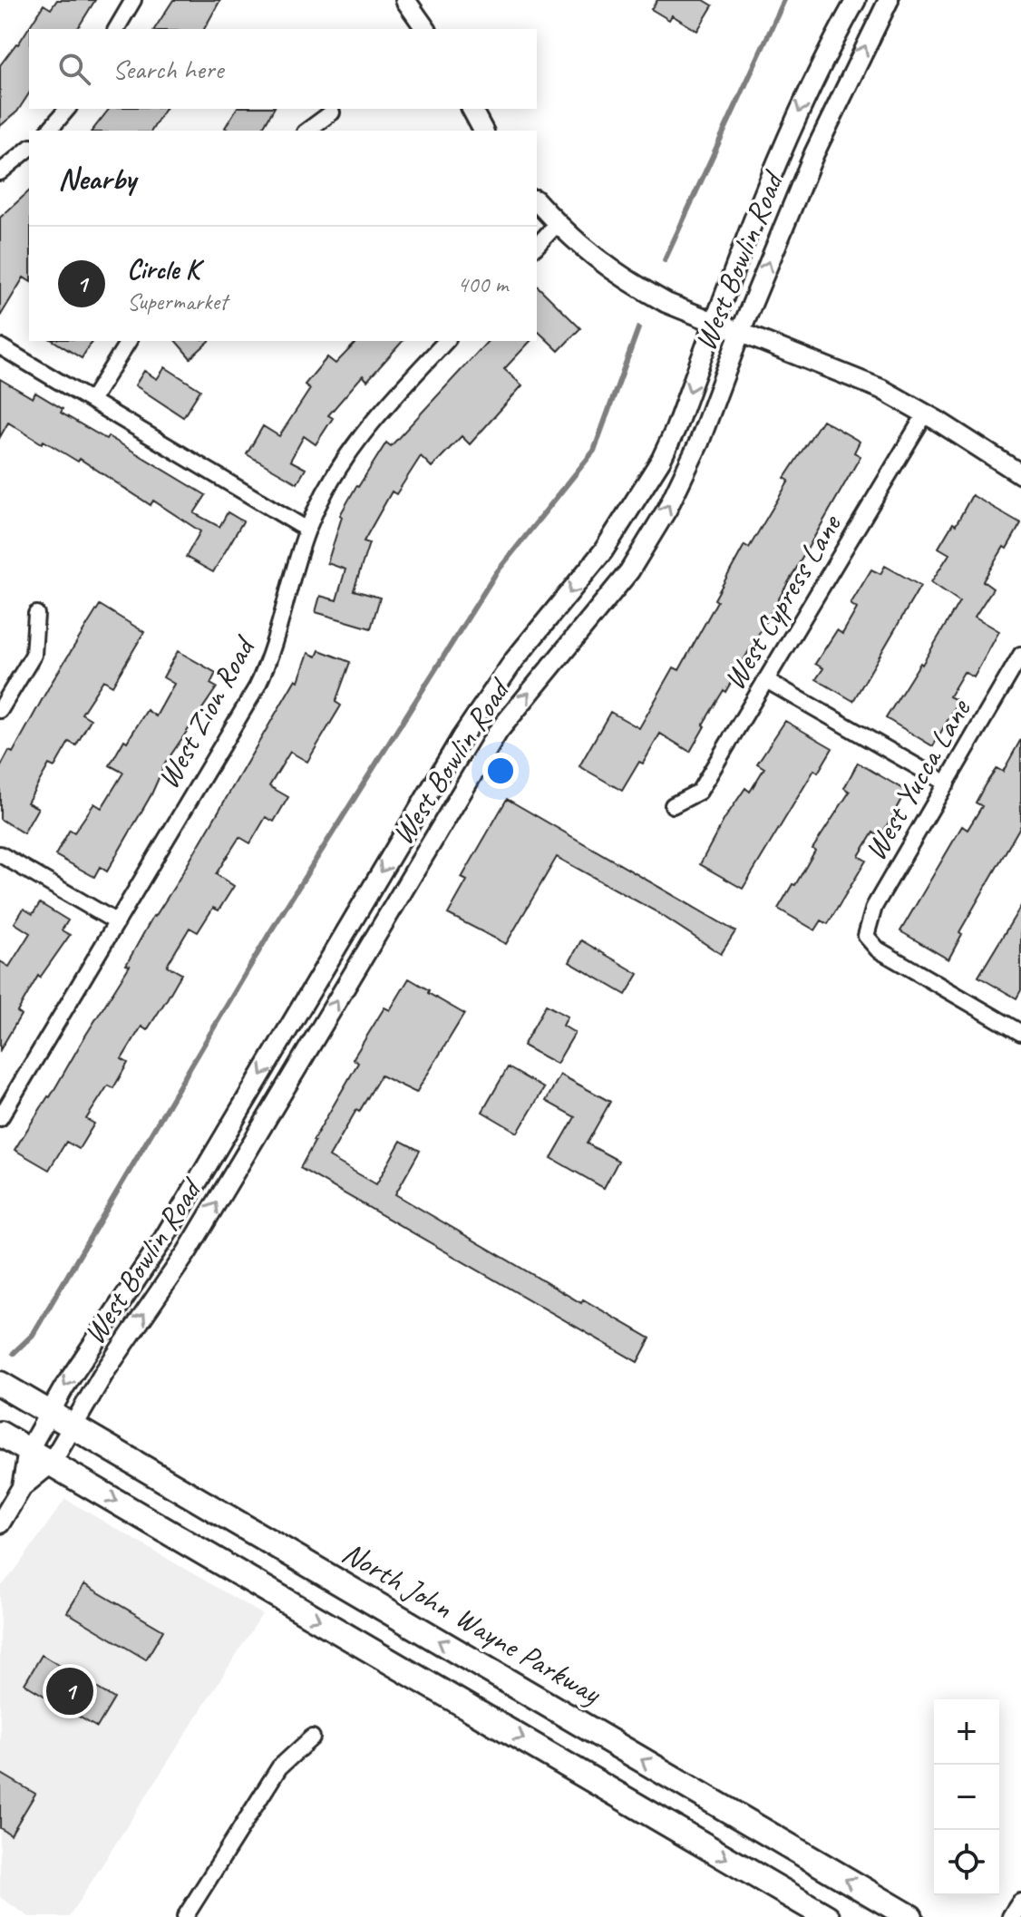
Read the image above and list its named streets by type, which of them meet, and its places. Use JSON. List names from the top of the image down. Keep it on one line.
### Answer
{"streets":{"highway":["North John Wayne Parkway"],"street":["West Bowlin Road","West Cypress Lane","West Zion Road","West Yucca Lane"]},"crossings":[["West Bowlin Road","North John Wayne Parkway"]],"page":{"search":"Search here","heading":"Nearby","list":[{"mark":"1","name":"Circle K","note":"Supermarket","value":"400 m"}],"pins":"1","map_buttons":["+","−"]}}
